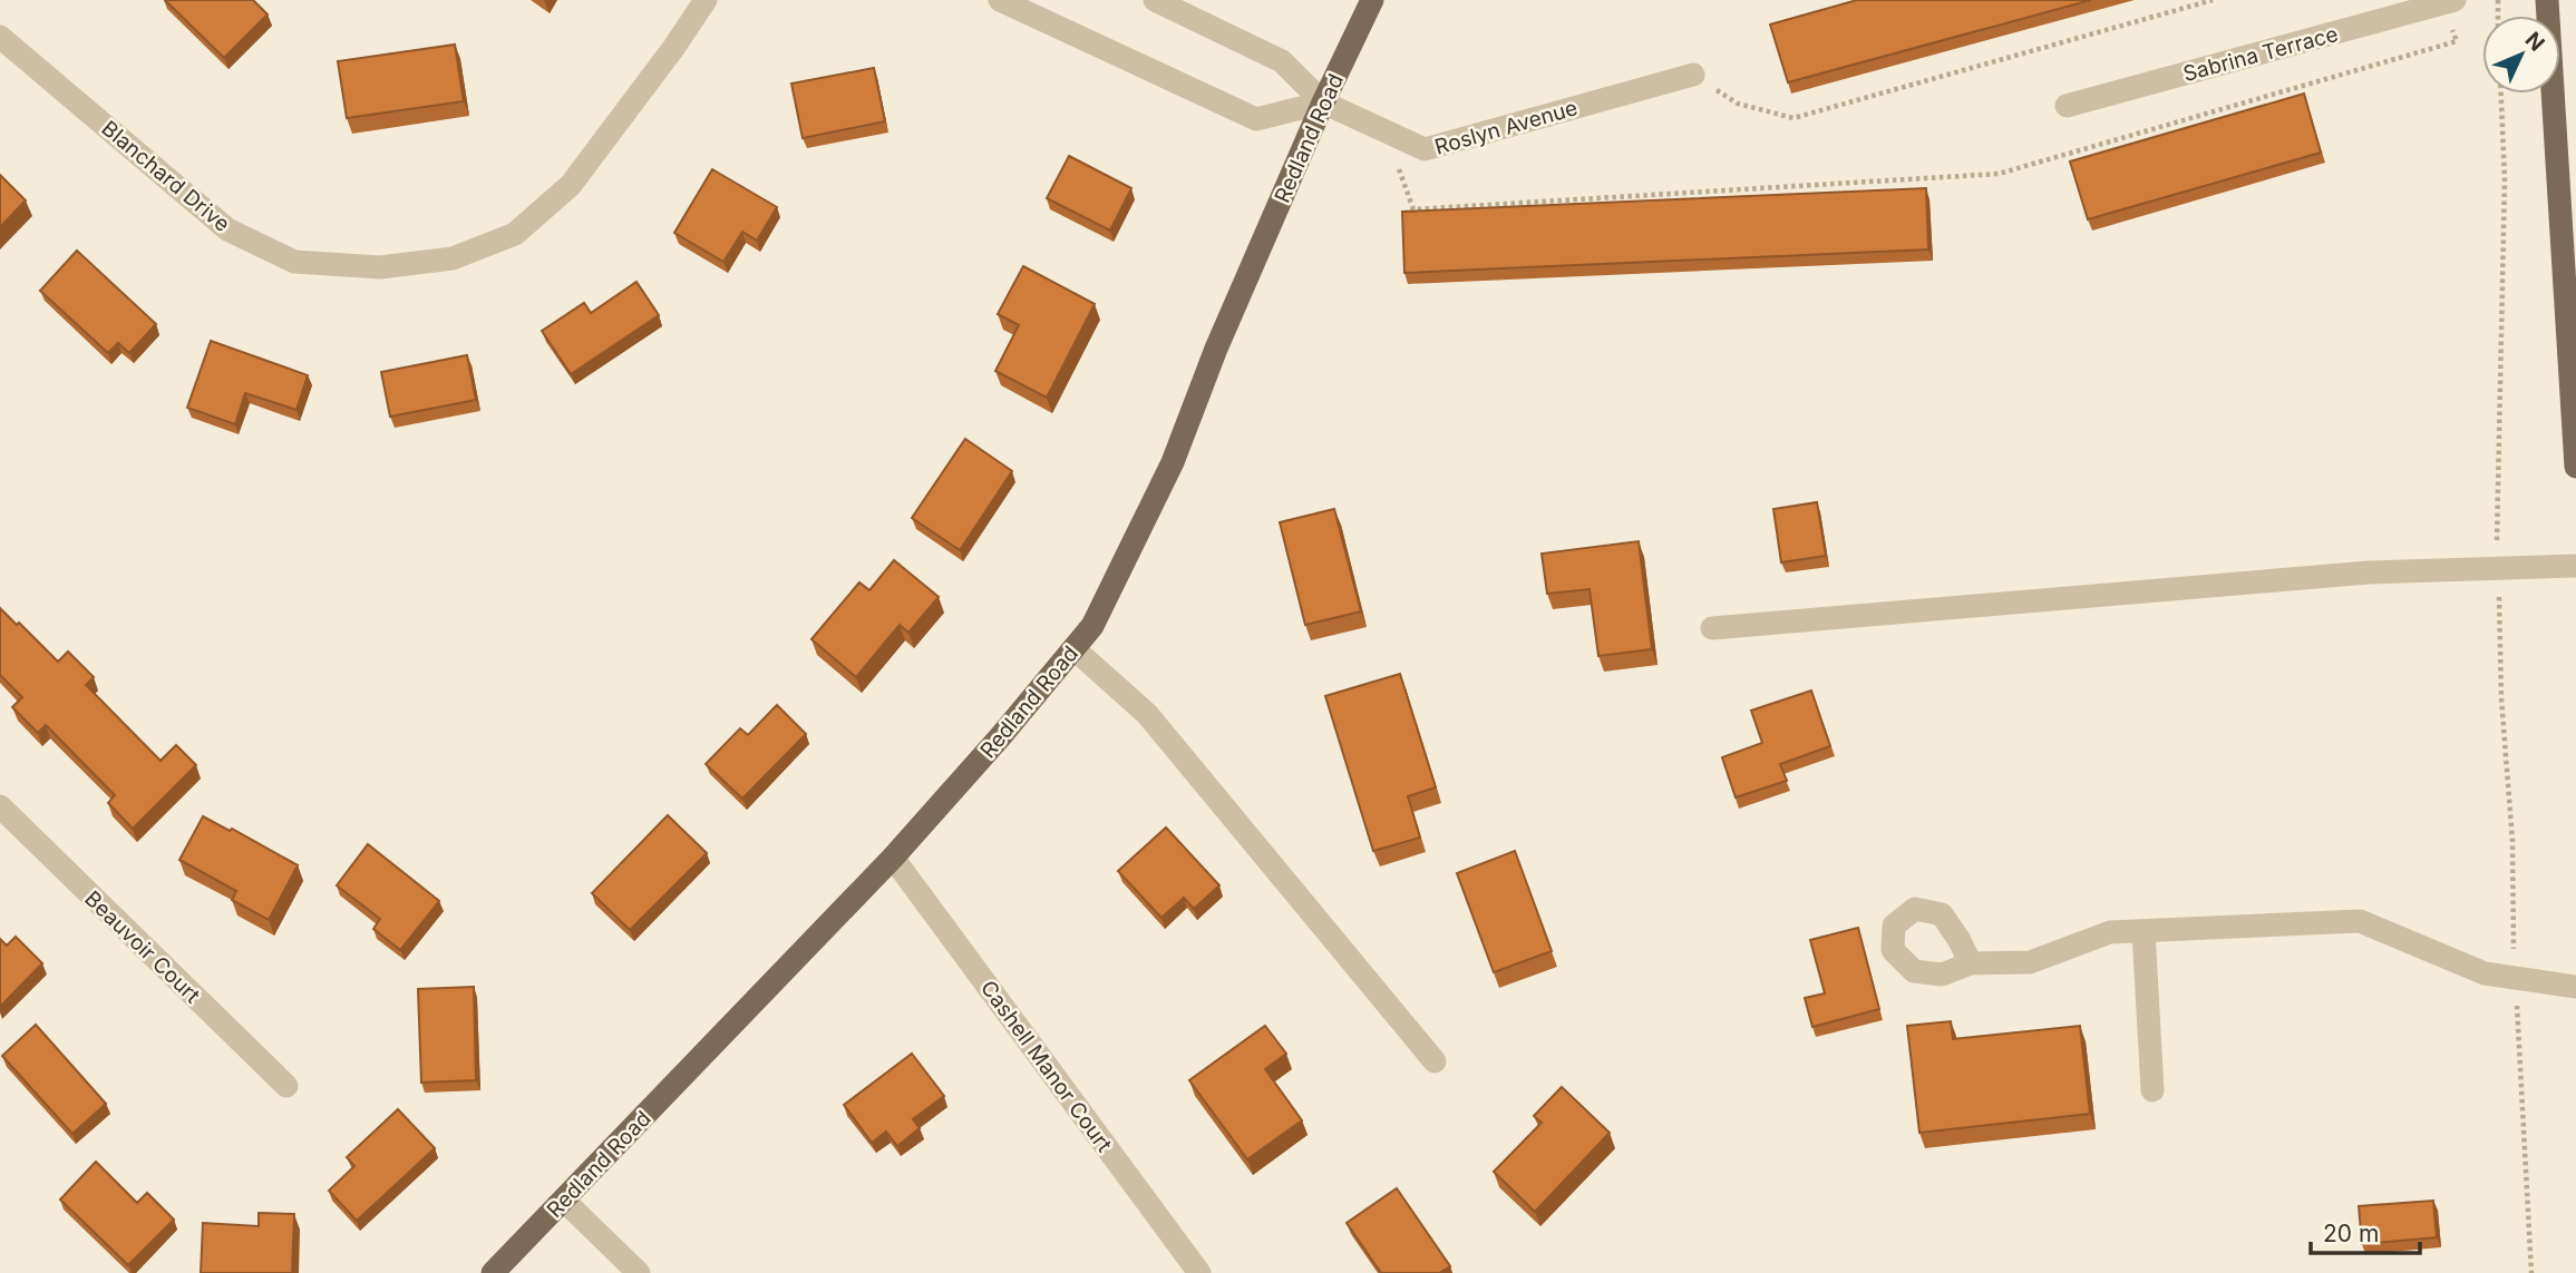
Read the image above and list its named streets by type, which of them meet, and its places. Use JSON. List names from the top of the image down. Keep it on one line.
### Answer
{"streets":{"main road":["Redland Road"],"street":["Sabrina Terrace","Roslyn Avenue","Blanchard Drive","Beauvoir Court","Cashell Manor Court"]},"crossings":[["Roslyn Avenue","Redland Road"],["Redland Road","Cashell Manor Court"]],"scale_bar":"20 m","north":"top right"}
